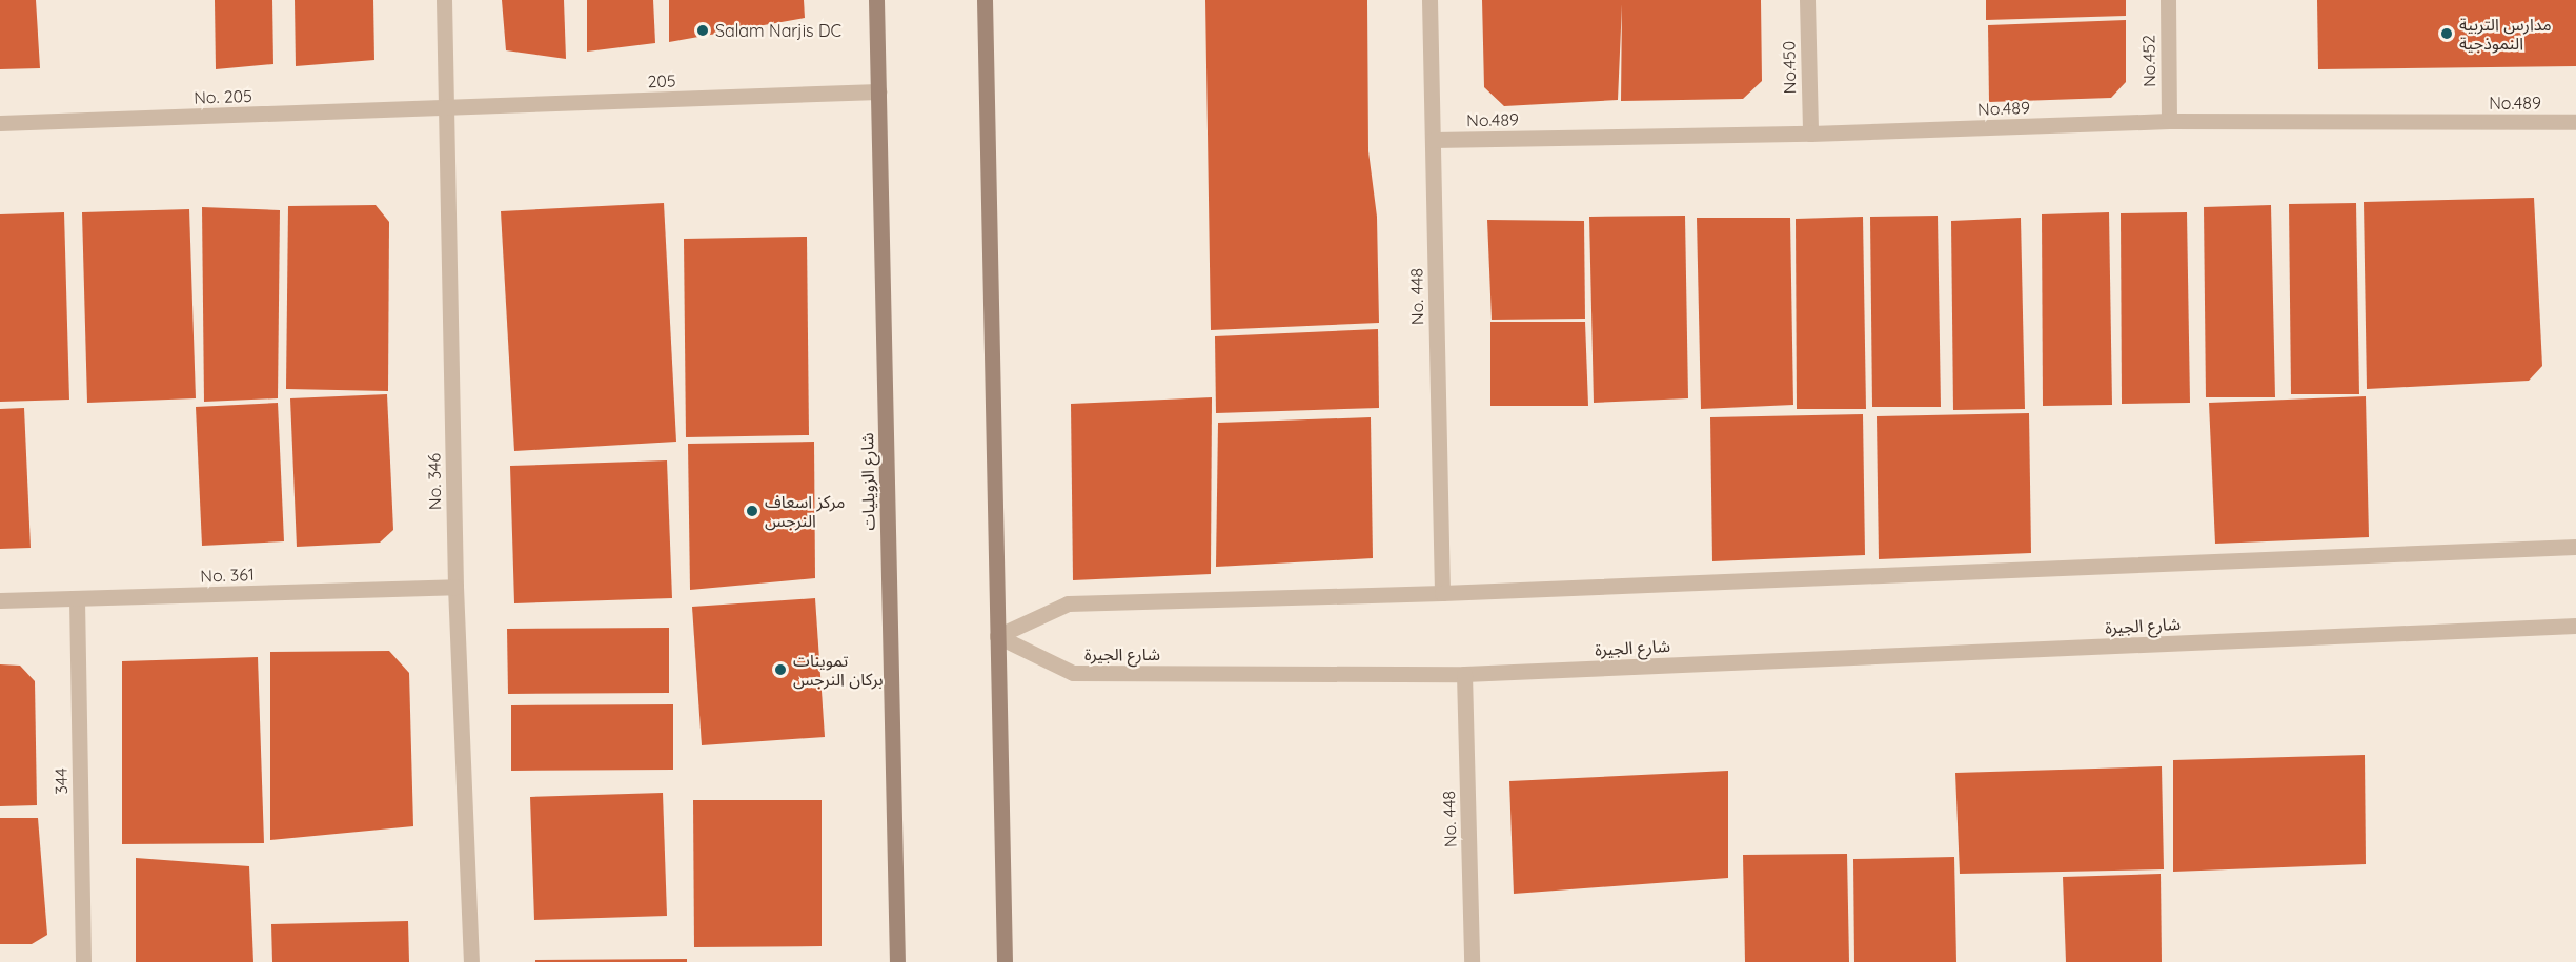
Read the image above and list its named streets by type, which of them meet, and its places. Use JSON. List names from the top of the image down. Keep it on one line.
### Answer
{"streets":{"street":["No.452","No.450","205","No. 205","No.489","No. 448","No. 346","شارع الزويليات","No. 361","شارع الجيرة","344"]},"crossings":[["No.452","No.489"],["No.450","No.489"],["205","No. 205"],["205","No. 346"],["205","شارع الزويليات"],["No. 205","No. 346"],["No.489","No. 448"],["No. 448","شارع الجيرة"],["No. 346","No. 361"],["No. 361","344"]],"places":["Salam Narjis DC","مدارس التربية النموذجية","مركز اسعاف النرجس","تموينات بركان النرجس"]}
